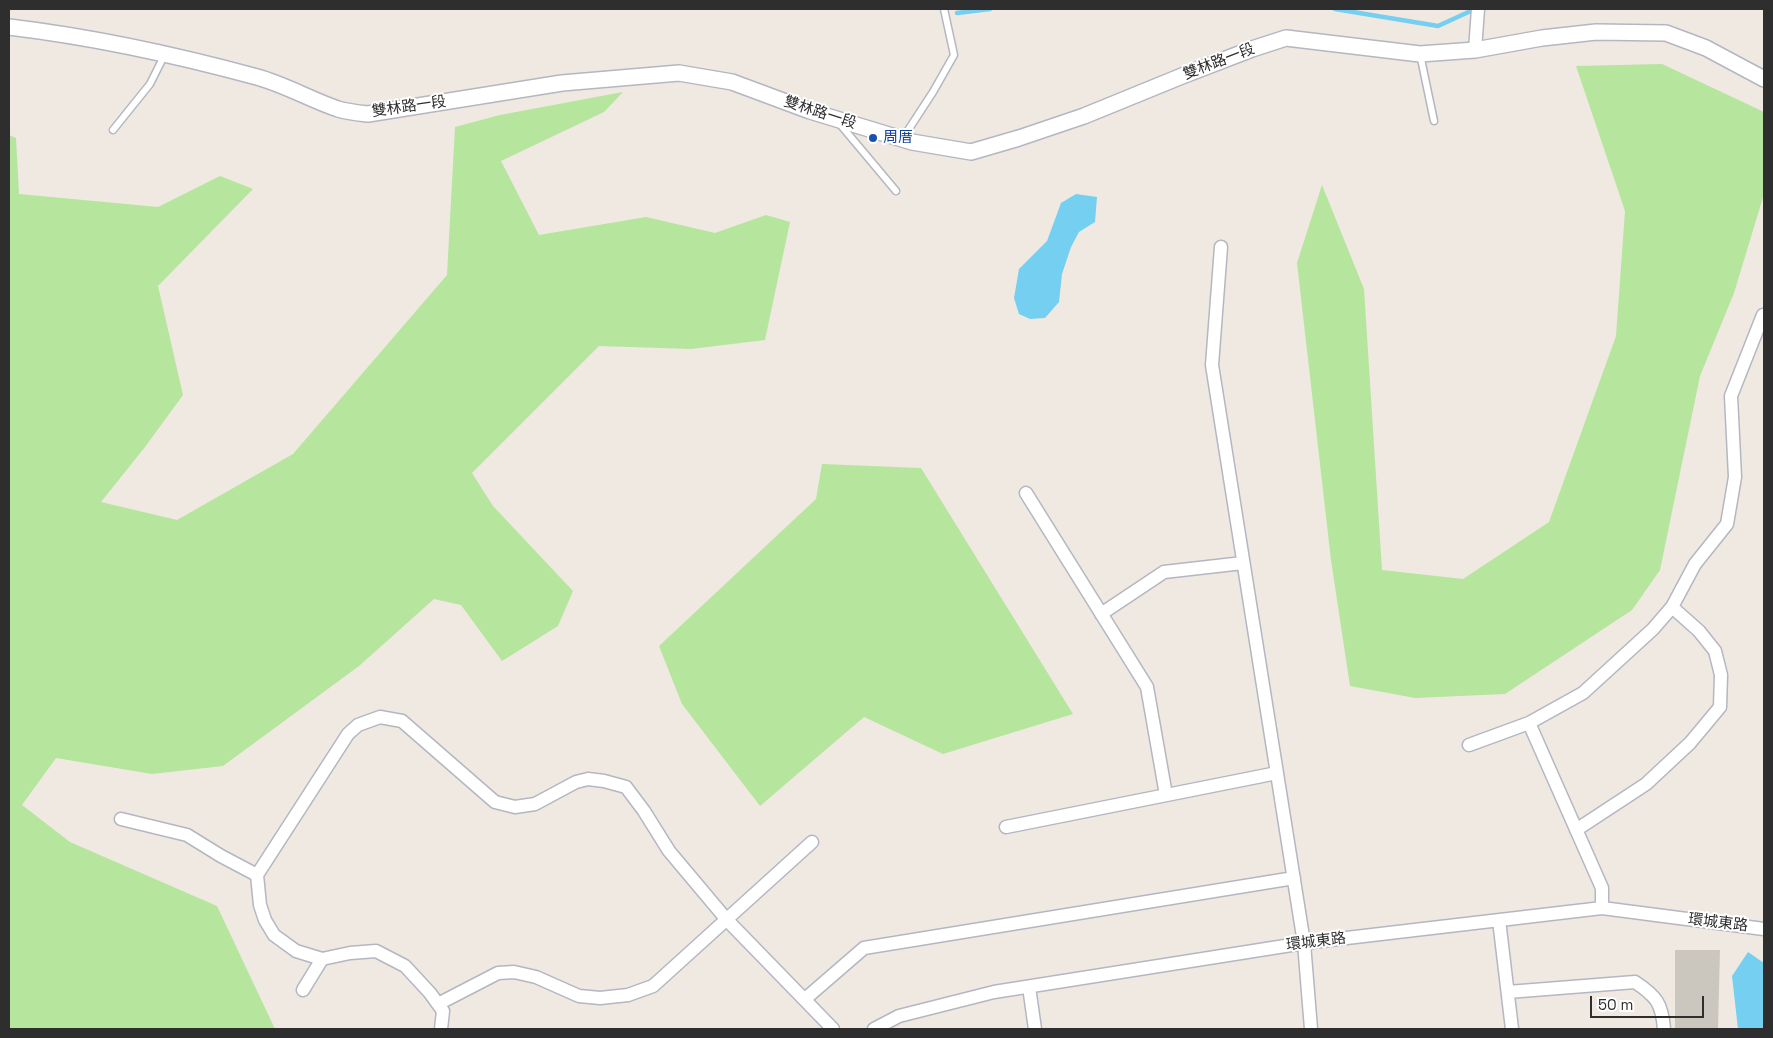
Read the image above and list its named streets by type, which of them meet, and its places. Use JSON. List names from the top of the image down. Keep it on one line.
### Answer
{"streets":{"street":["雙林路一段","環城東路"]},"places":["周厝"],"scale_bar":"50 m"}
